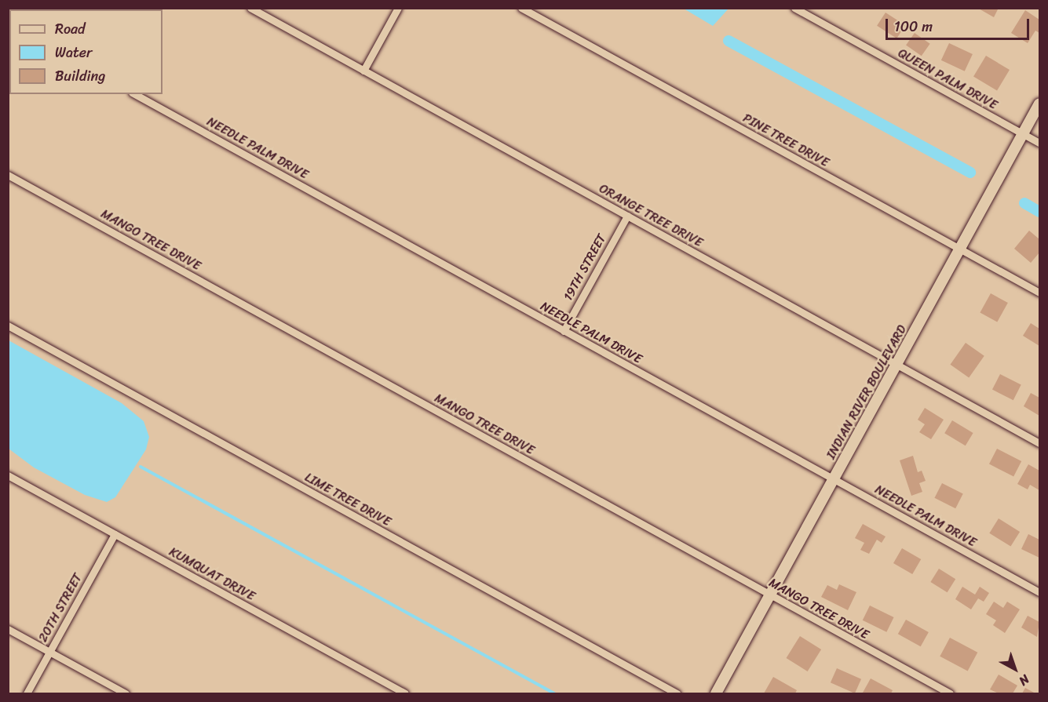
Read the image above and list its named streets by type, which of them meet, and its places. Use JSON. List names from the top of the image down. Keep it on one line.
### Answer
{"streets":{"main road":["INDIAN RIVER BOULEVARD"],"street":["QUEEN PALM DRIVE","PINE TREE DRIVE","NEEDLE PALM DRIVE","ORANGE TREE DRIVE","MANGO TREE DRIVE","19TH STREET","LIME TREE DRIVE","KUMQUAT DRIVE","20TH STREET"]},"crossings":[["QUEEN PALM DRIVE","INDIAN RIVER BOULEVARD"],["PINE TREE DRIVE","INDIAN RIVER BOULEVARD"],["NEEDLE PALM DRIVE","19TH STREET"],["NEEDLE PALM DRIVE","INDIAN RIVER BOULEVARD"],["ORANGE TREE DRIVE","19TH STREET"],["ORANGE TREE DRIVE","INDIAN RIVER BOULEVARD"],["MANGO TREE DRIVE","INDIAN RIVER BOULEVARD"],["KUMQUAT DRIVE","20TH STREET"]],"legend":["Road","Water","Building"],"scale_bar":"100 m","north":"bottom right"}
